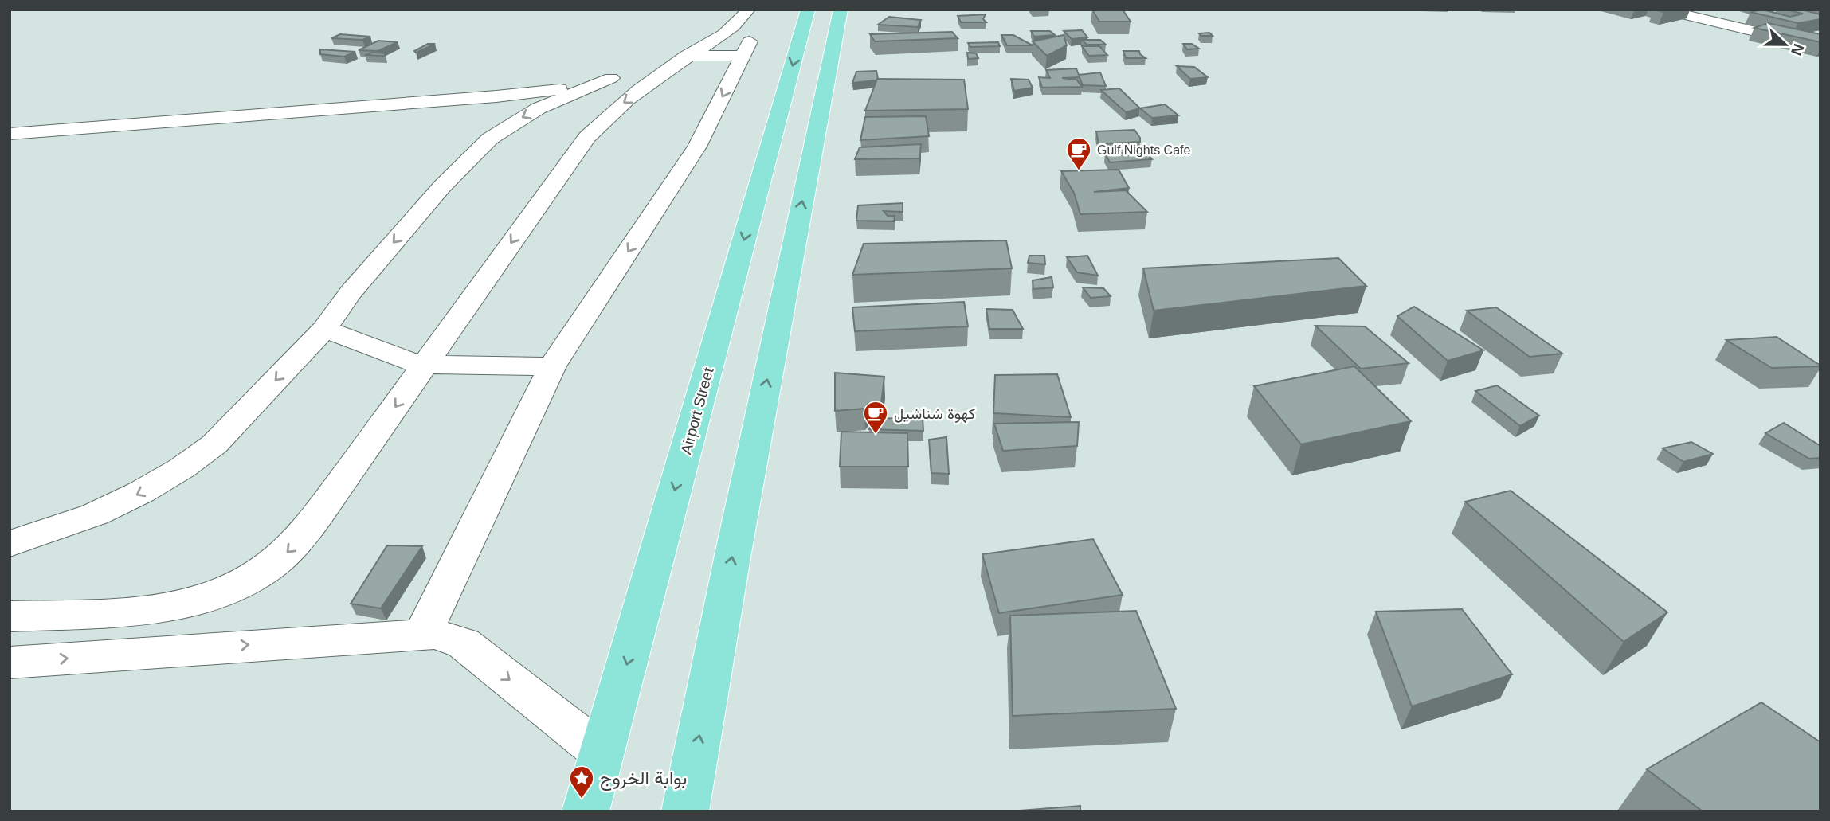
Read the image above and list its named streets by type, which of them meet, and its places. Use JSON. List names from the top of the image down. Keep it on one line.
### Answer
{"streets":{"main road":["Airport Street"]},"places":{"cafe":["Gulf Nights Cafe","كهوة شناشيل"],"place":["بوابة الخروج"]},"north":"right"}
